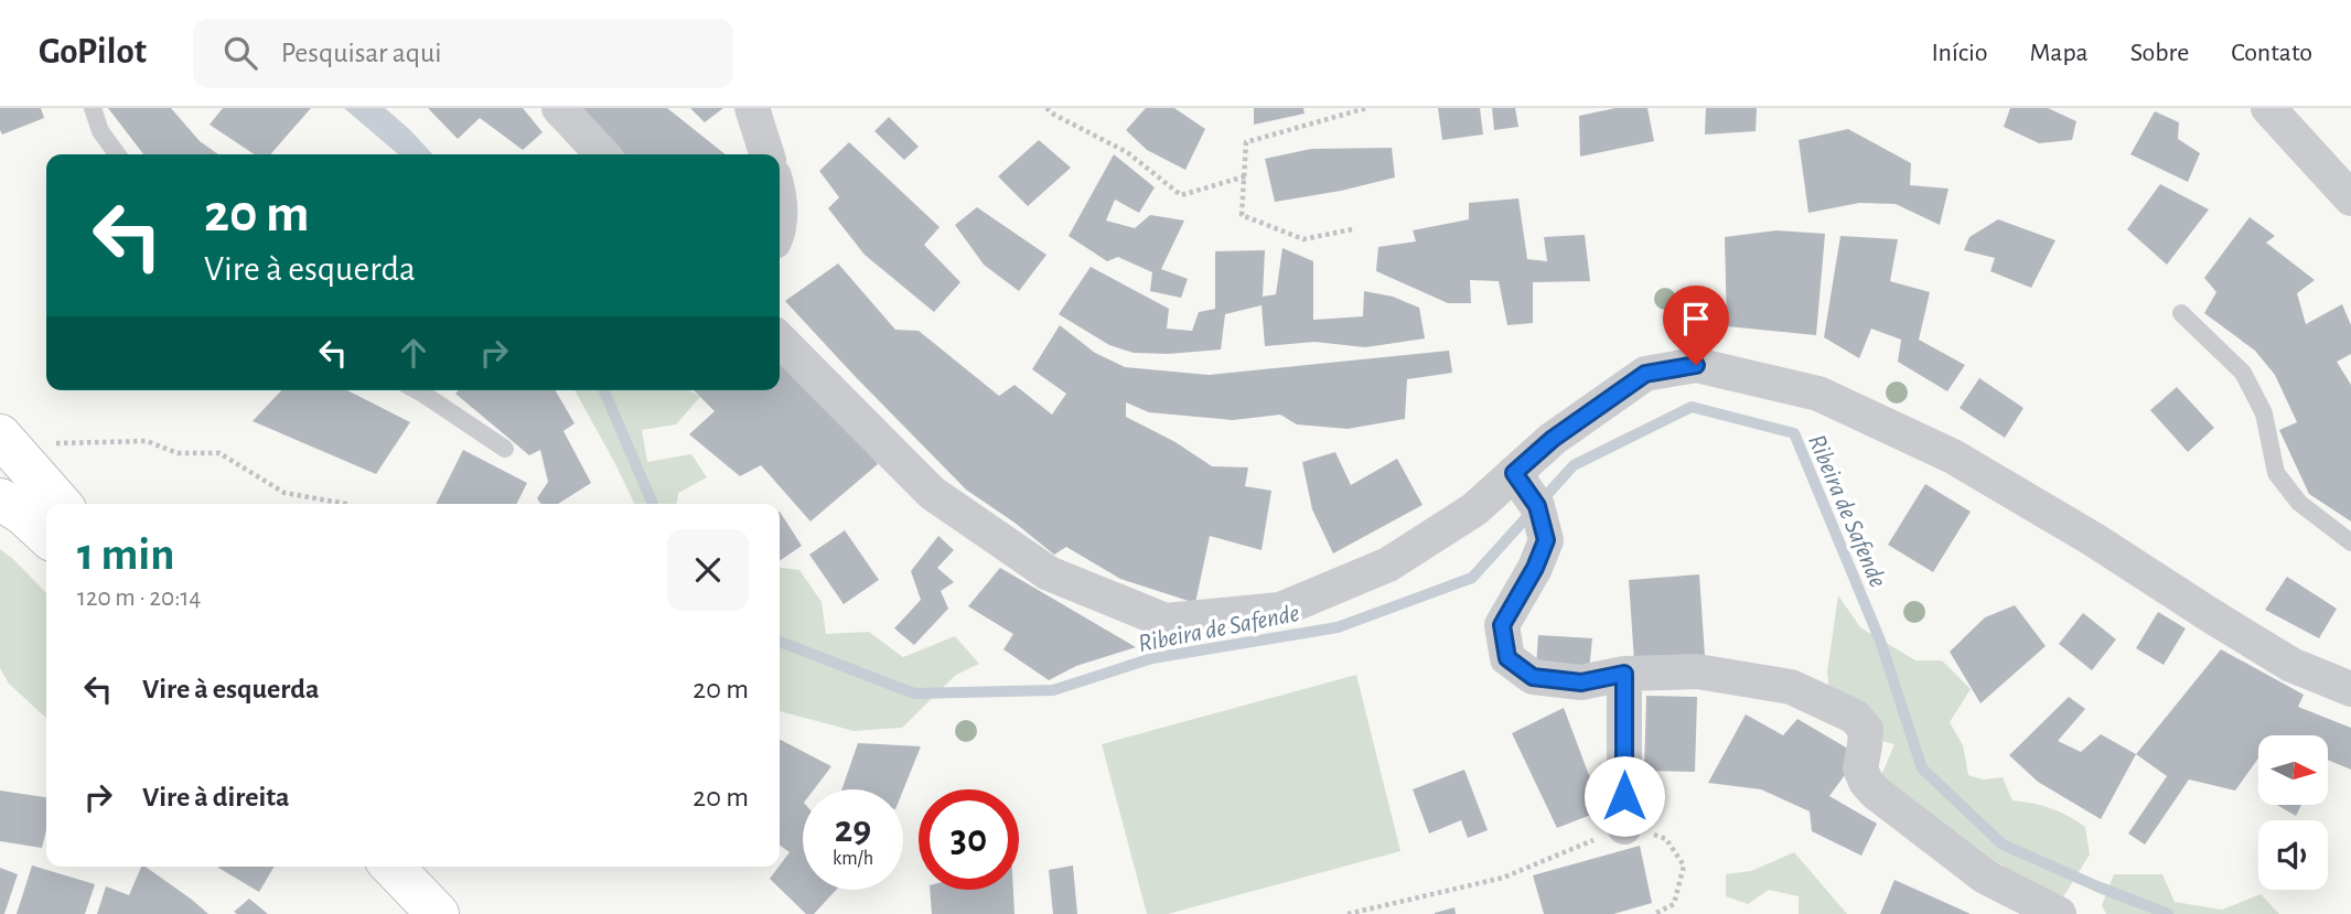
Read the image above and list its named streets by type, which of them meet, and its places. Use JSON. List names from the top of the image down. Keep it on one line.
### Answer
{"water":["Ribeira de Safende"],"north":"right","page":{"header":"GoPilot","search":"Pesquisar aqui","nav":["Início","Mapa","Sobre","Contato"],"turn":["20 m","Vire à esquerda"],"heading":["1 min","120 m · 20:14"],"list":[{"name":"Vire à esquerda","value":"20 m"},{"name":"Vire à direita","value":"20 m"}],"speed":"29 km/h","limit":"30"}}
